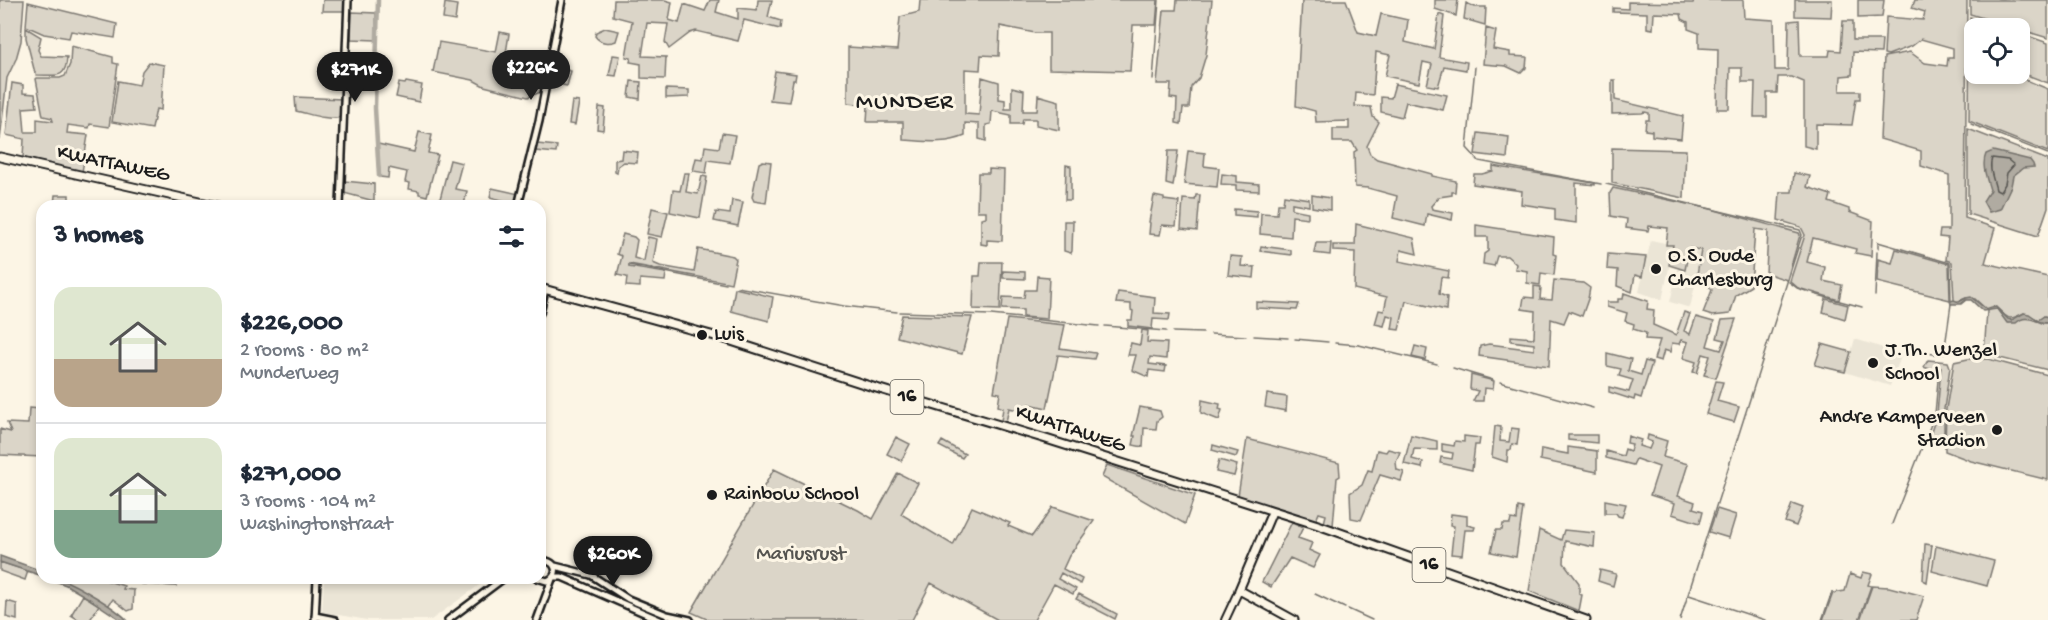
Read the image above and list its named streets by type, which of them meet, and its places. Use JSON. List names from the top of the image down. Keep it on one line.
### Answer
{"streets":{"main road":["KWATTAWEG","16"]},"districts":["MUNDER"],"parks":["Mariusrust"],"places":["O.S. Oude Charlesburg","Luis","J.Th. Wenzel School","Andre Kamperveen Stadion","Rainbow School"],"page":{"price":["$226K","$271K","$260K"],"heading":"3 homes","list":[{"name":"$226,000","note":"2 rooms · 80 m² · Munderweg"},{"name":"$271,000","note":"3 rooms · 104 m² · Washingtonstraat"}]}}
